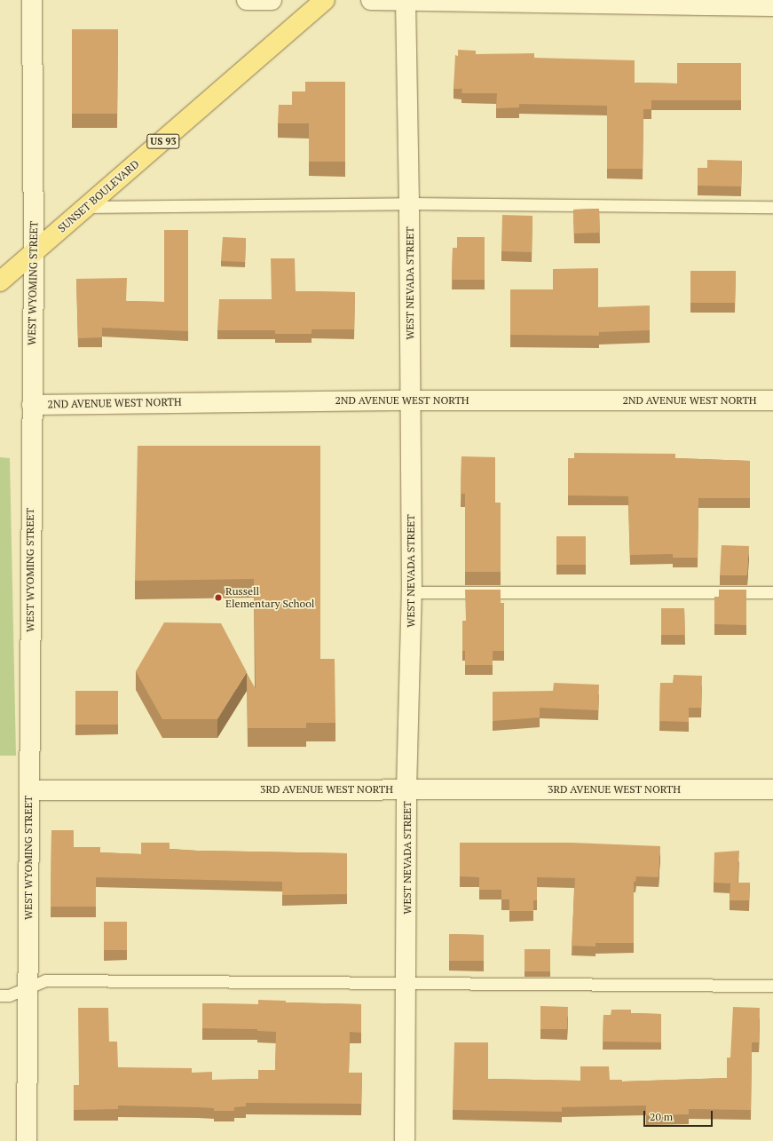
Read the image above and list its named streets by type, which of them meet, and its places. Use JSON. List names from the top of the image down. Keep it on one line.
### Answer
{"streets":{"main road":["US 93","SUNSET BOULEVARD"],"street":["WEST WYOMING STREET","WEST NEVADA STREET","2ND AVENUE WEST NORTH","3RD AVENUE WEST NORTH"]},"crossings":[["SUNSET BOULEVARD","WEST WYOMING STREET"],["WEST WYOMING STREET","2ND AVENUE WEST NORTH"],["WEST WYOMING STREET","3RD AVENUE WEST NORTH"],["WEST NEVADA STREET","2ND AVENUE WEST NORTH"],["WEST NEVADA STREET","3RD AVENUE WEST NORTH"]],"places":["Russell Elementary School"],"scale_bar":"20 m"}
